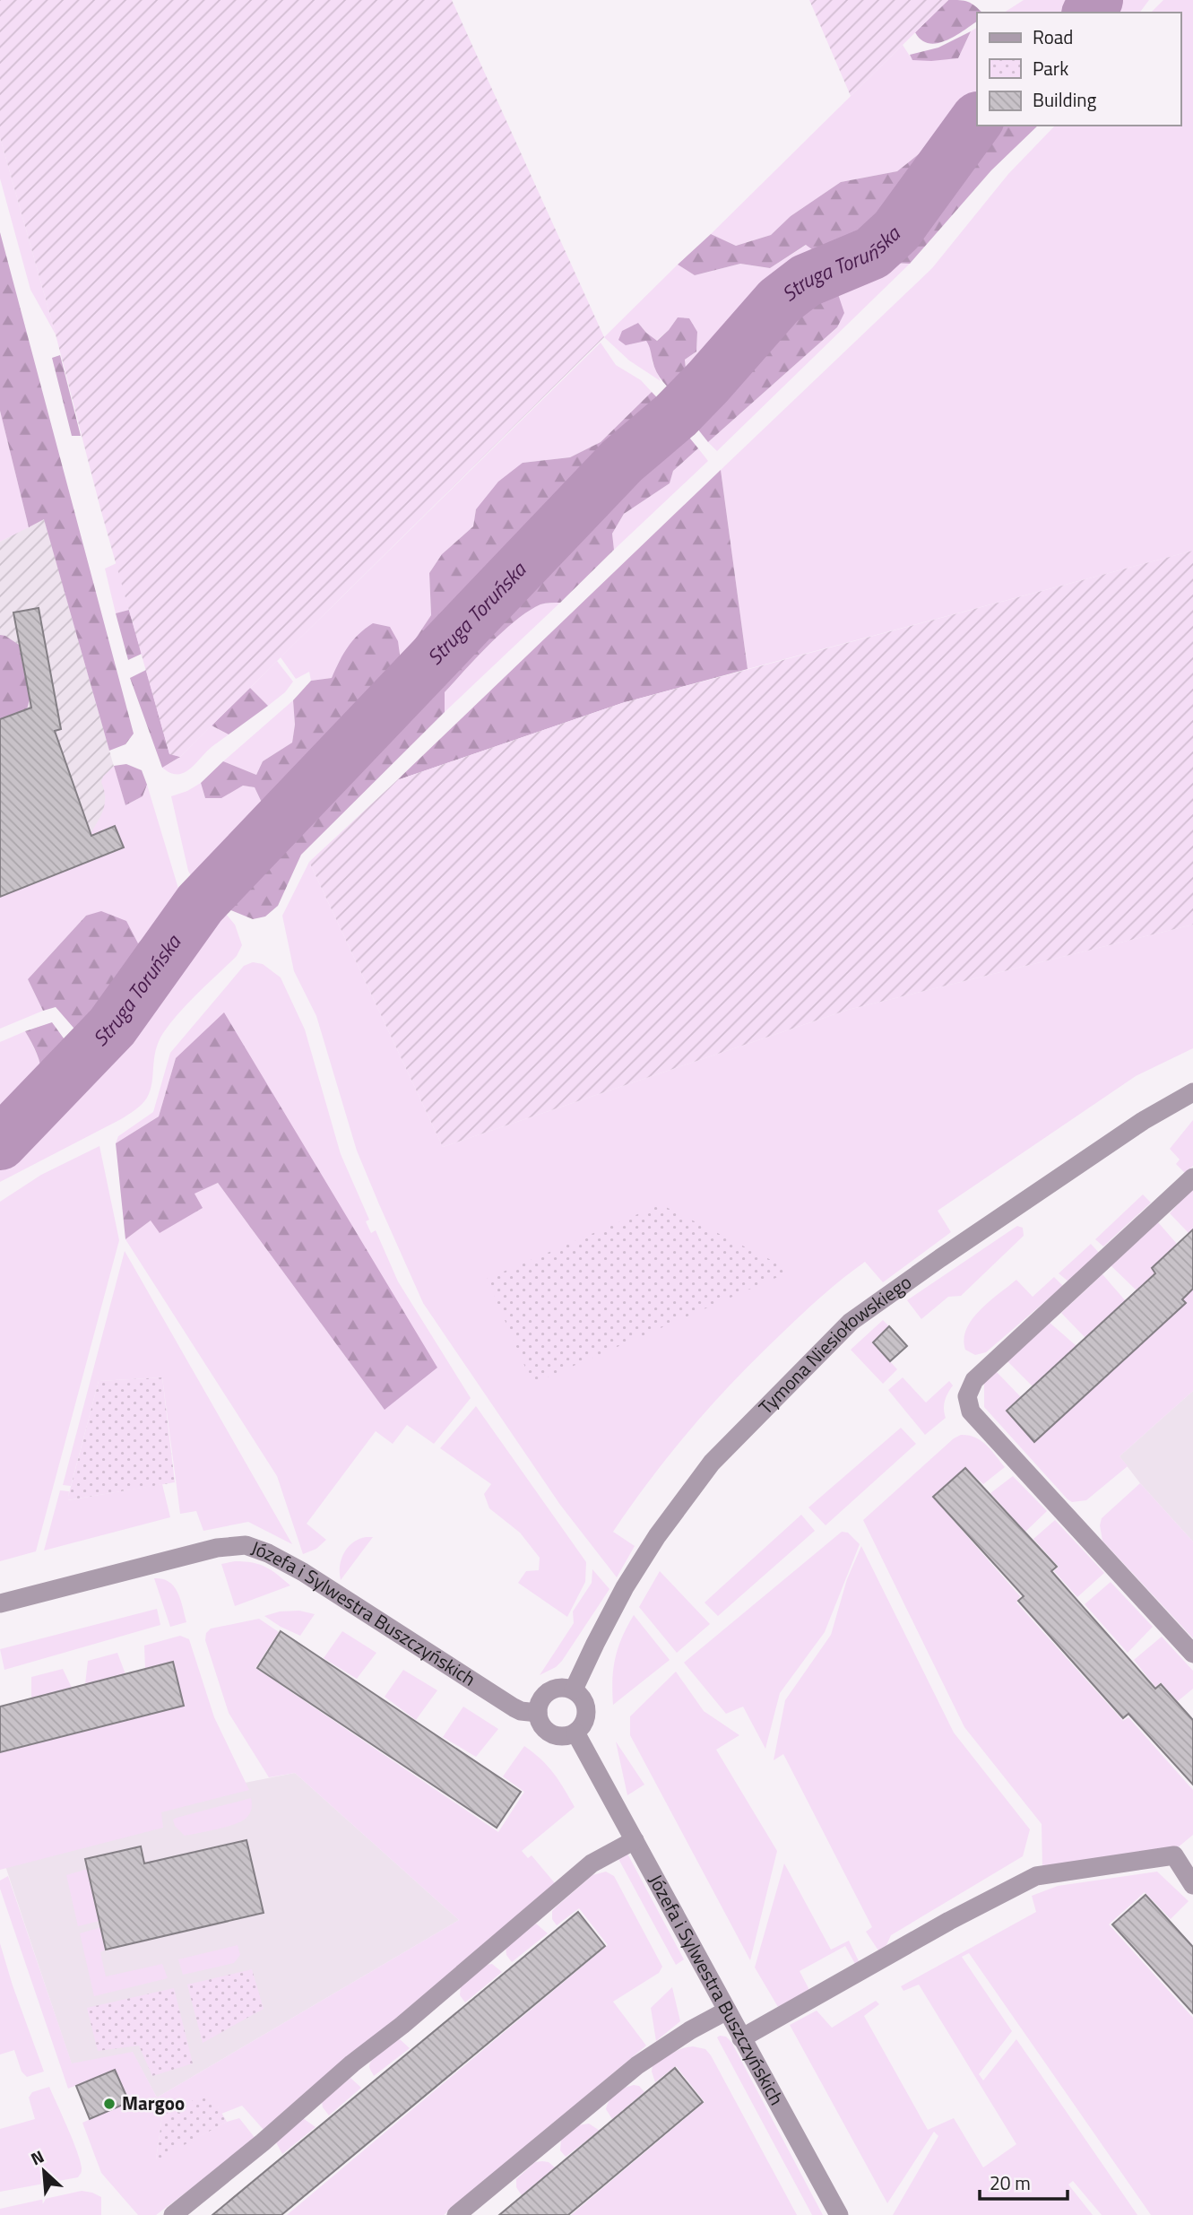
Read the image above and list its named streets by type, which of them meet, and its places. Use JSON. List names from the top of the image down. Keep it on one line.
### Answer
{"streets":{"street":["Tymona Niesiołowskiego","Józefa i Sylwestra Buszczyńskich"]},"crossings":[["Tymona Niesiołowskiego","Józefa i Sylwestra Buszczyńskich"]],"water":["Struga Toruńska"],"places":["Margoo"],"legend":["Road","Park","Building"],"scale_bar":"20 m","north":"top left"}
